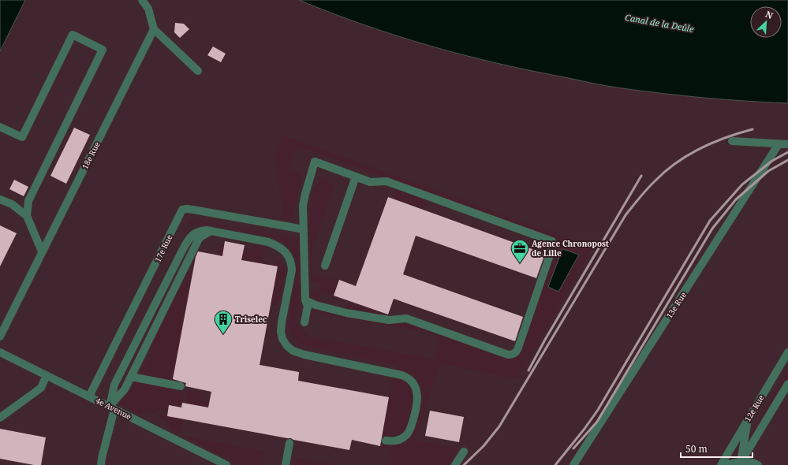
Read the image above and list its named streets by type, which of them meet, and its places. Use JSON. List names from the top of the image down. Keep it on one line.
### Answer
{"streets":{"lane":["18e Rue","17e Rue","13e Rue","4e Avenue","12e Rue"]},"crossings":[["17e Rue","4e Avenue"]],"water":["Canal de la Deûle"],"places":{"office":["Agence Chronopost de Lille"],"building":["Triselec"]},"scale_bar":"50 m","north":"top right"}
